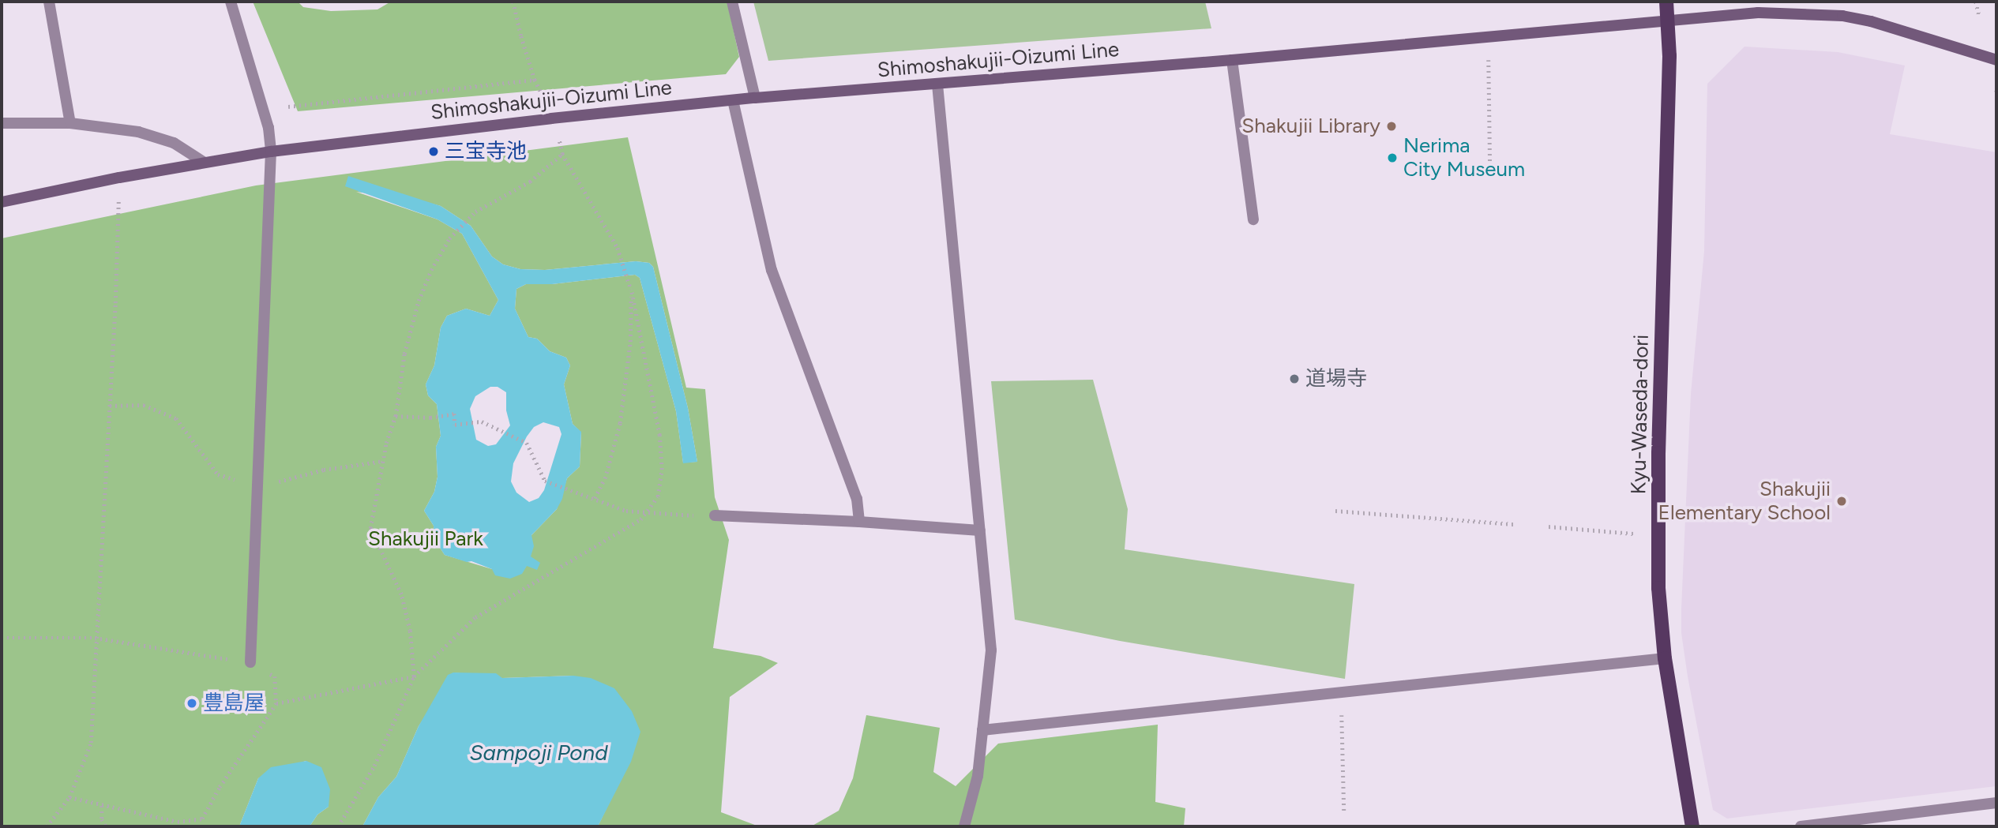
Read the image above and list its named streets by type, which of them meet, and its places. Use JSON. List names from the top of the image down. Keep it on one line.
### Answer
{"streets":{"main road":["Shimoshakujii-Oizumi Line","Kyu-Waseda-dori"]},"crossings":[["Shimoshakujii-Oizumi Line","Kyu-Waseda-dori"]],"water":["Sampoji Pond"],"parks":["Shakujii Park"],"places":["Shakujii Library","三宝寺池","Nerima City Museum","道場寺","Shakujii Elementary School","豊島屋"]}
